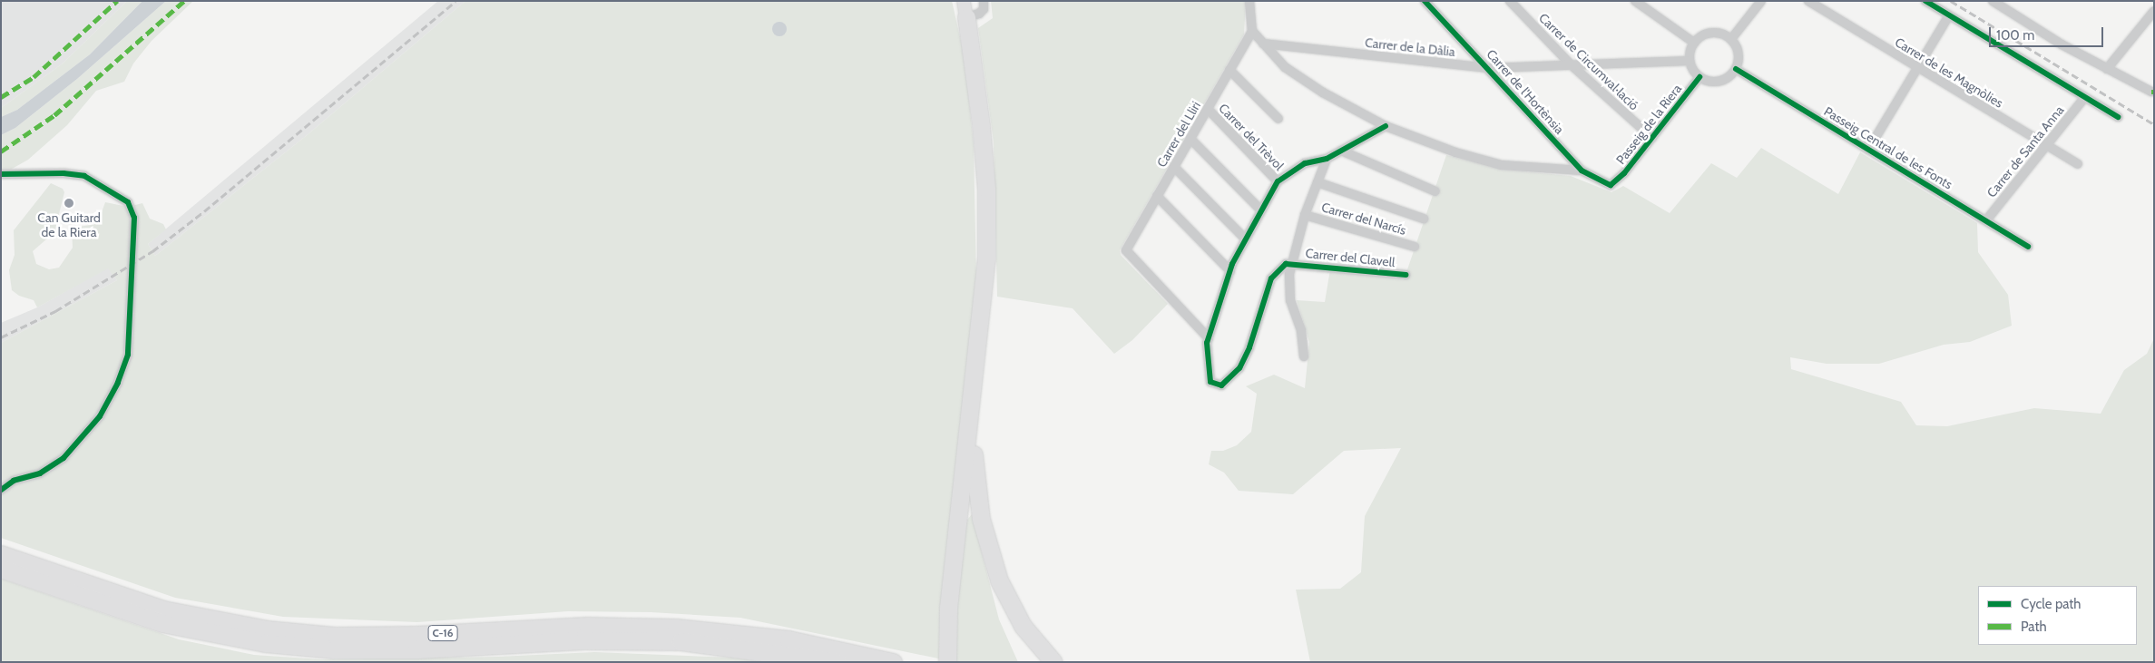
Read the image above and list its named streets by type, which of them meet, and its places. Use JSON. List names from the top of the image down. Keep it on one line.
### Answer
{"streets":{"highway":["C-16"],"street":["Carrer de la Dàlia","Carrer de Circumval·lació","Carrer de les Magnòlies","Carrer de l'Hortènsia","Passeig de la Riera","Carrer del Lliri","Carrer del Trèvol","Passeig Central de les Fonts","Carrer de Santa Anna","Carrer del Narcís","Carrer del Clavell"]},"crossings":[["Carrer de la Dàlia","Carrer de Circumval·lació"],["Carrer de la Dàlia","Carrer de l'Hortènsia"],["Carrer de la Dàlia","Passeig de la Riera"],["Carrer de la Dàlia","Passeig Central de les Fonts"],["Carrer de Circumval·lació","Passeig de la Riera"],["Carrer de les Magnòlies","Carrer de Santa Anna"],["Carrer de l'Hortènsia","Passeig de la Riera"],["Passeig de la Riera","Passeig Central de les Fonts"],["Carrer del Lliri","Carrer del Trèvol"],["Passeig Central de les Fonts","Carrer de Santa Anna"]],"places":["Can Guitard de la Riera"],"legend":["Cycle path","Path"],"scale_bar":"100 m"}
